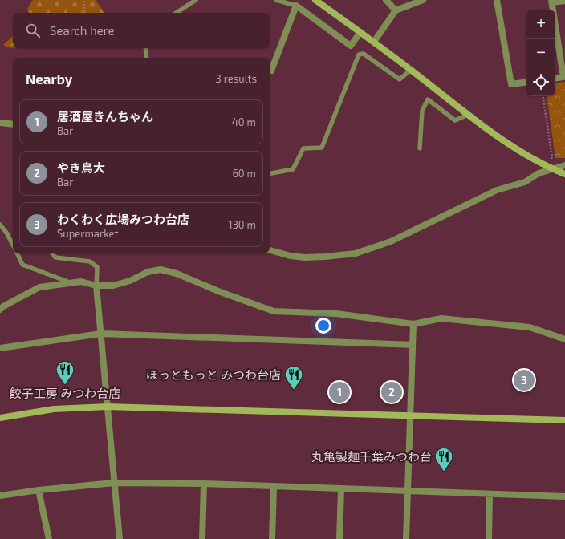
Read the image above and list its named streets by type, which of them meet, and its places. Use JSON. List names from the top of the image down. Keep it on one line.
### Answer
{"places":{"restaurant":["餃子工房 みつわ台店","ほっともっと みつわ台店","丸亀製麺千葉みつわ台"]},"page":{"map_buttons":["+","−"],"search":"Search here","heading":["Nearby","3 results"],"list":[{"mark":"1","name":"居酒屋きんちゃん","note":"Bar","value":"40 m"},{"mark":"2","name":"やき鳥大","note":"Bar","value":"60 m"},{"mark":"3","name":"わくわく広場みつわ台店","note":"Supermarket","value":"130 m"}],"pins":["3","1","2"]}}
